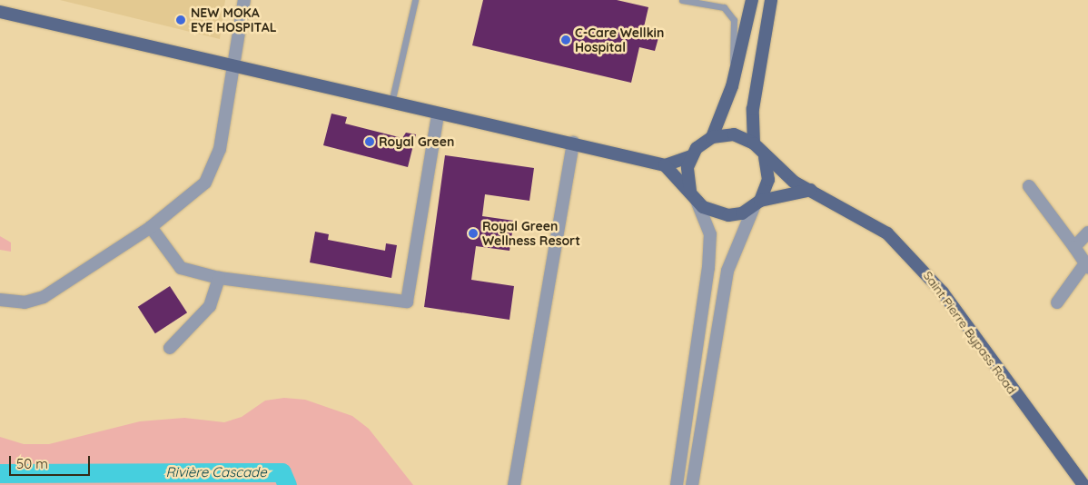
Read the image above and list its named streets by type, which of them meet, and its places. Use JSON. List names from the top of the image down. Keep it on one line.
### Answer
{"streets":{"main road":["Saint Pierre Bypass Road"]},"water":["Rivière Cascade"],"places":["NEW MOKA EYE HOSPITAL","C-Care Wellkin Hospital","Royal Green","Royal Green Wellness Resort"],"scale_bar":"50 m"}
